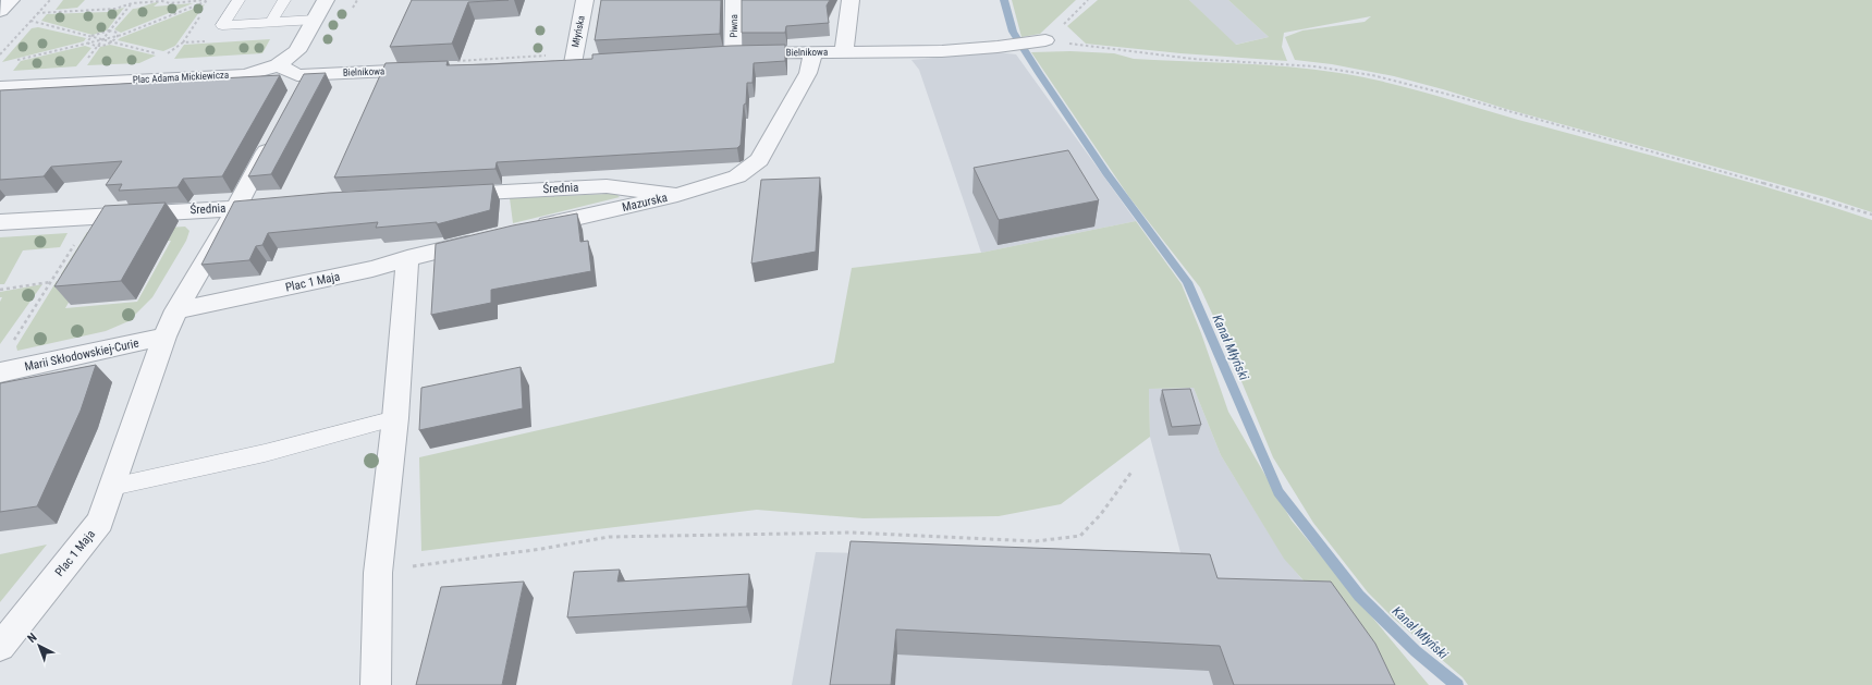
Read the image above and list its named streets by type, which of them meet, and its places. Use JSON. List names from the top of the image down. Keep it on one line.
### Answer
{"streets":{"street":["Piwna","Młyńska","Bielnikowa","Plac Adama Mickiewicza","Średnia","Mazurska","Plac 1 Maja","Marii Skłodowskiej-Curie"]},"crossings":[["Piwna","Bielnikowa"],["Bielnikowa","Plac Adama Mickiewicza"],["Bielnikowa","Mazurska"],["Średnia","Mazurska"],["Plac 1 Maja","Marii Skłodowskiej-Curie"]],"water":["Kanał Młyński"],"north":"top left"}
